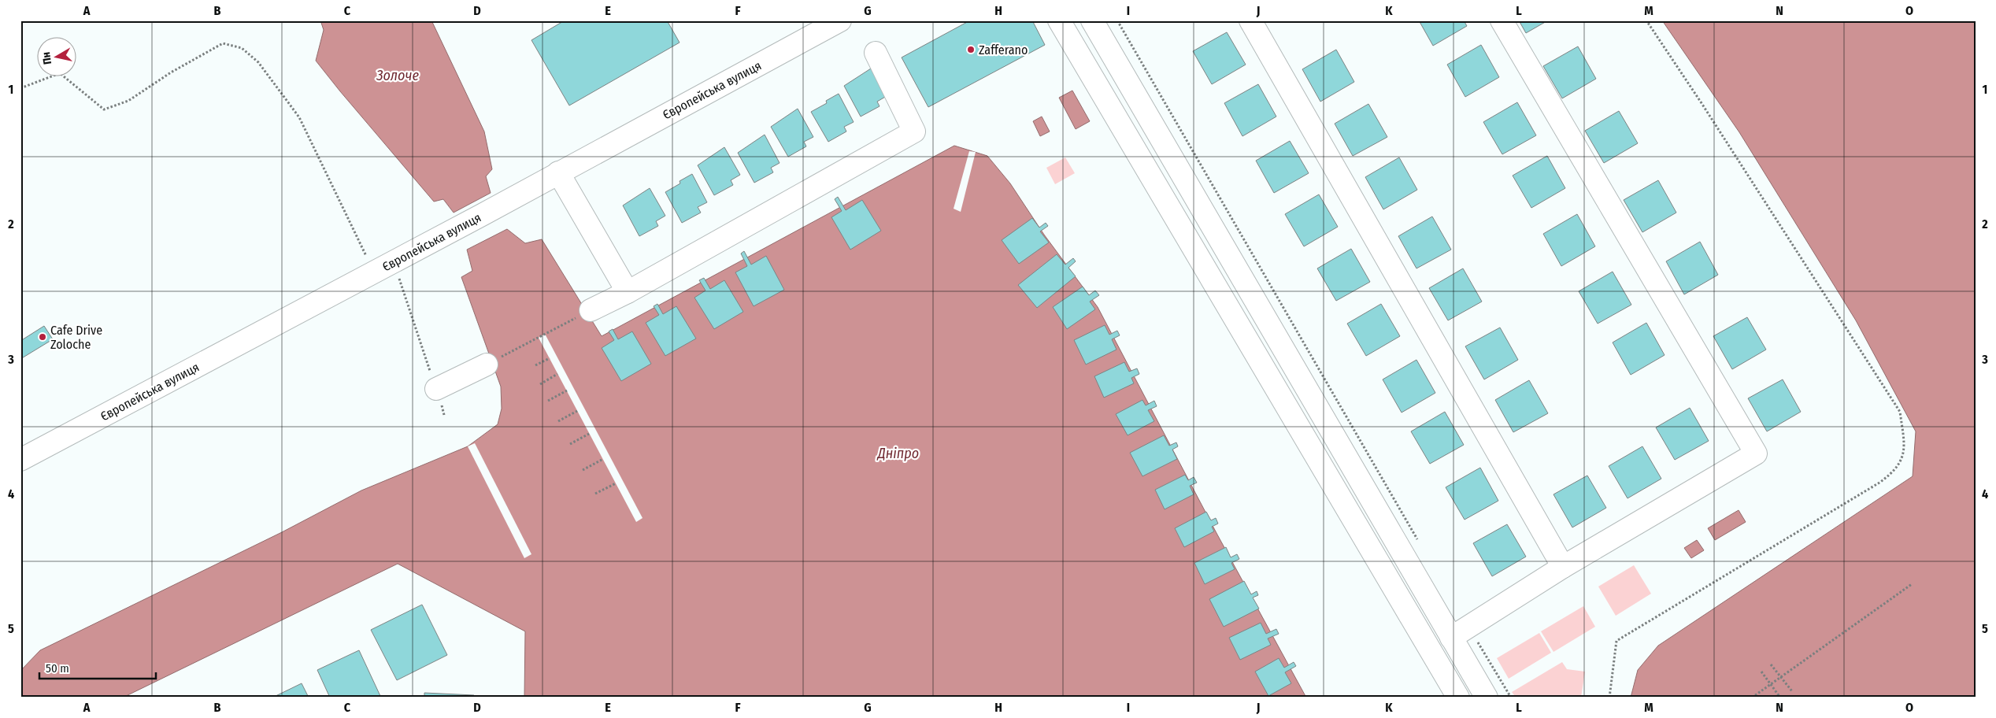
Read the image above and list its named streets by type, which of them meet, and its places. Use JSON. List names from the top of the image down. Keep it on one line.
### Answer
{"streets":{"street":["Європейська вулиця"]},"water":["Золоче","Дніпро"],"places":["Zafferano","Cafe Drive Zoloche"],"scale_bar":"50 m","north":"left","grid":{"columns":["A","B","C","D","E","F","G","H","I","J","K","L","M","N","O"],"rows":["1","2","3","4","5"]}}
